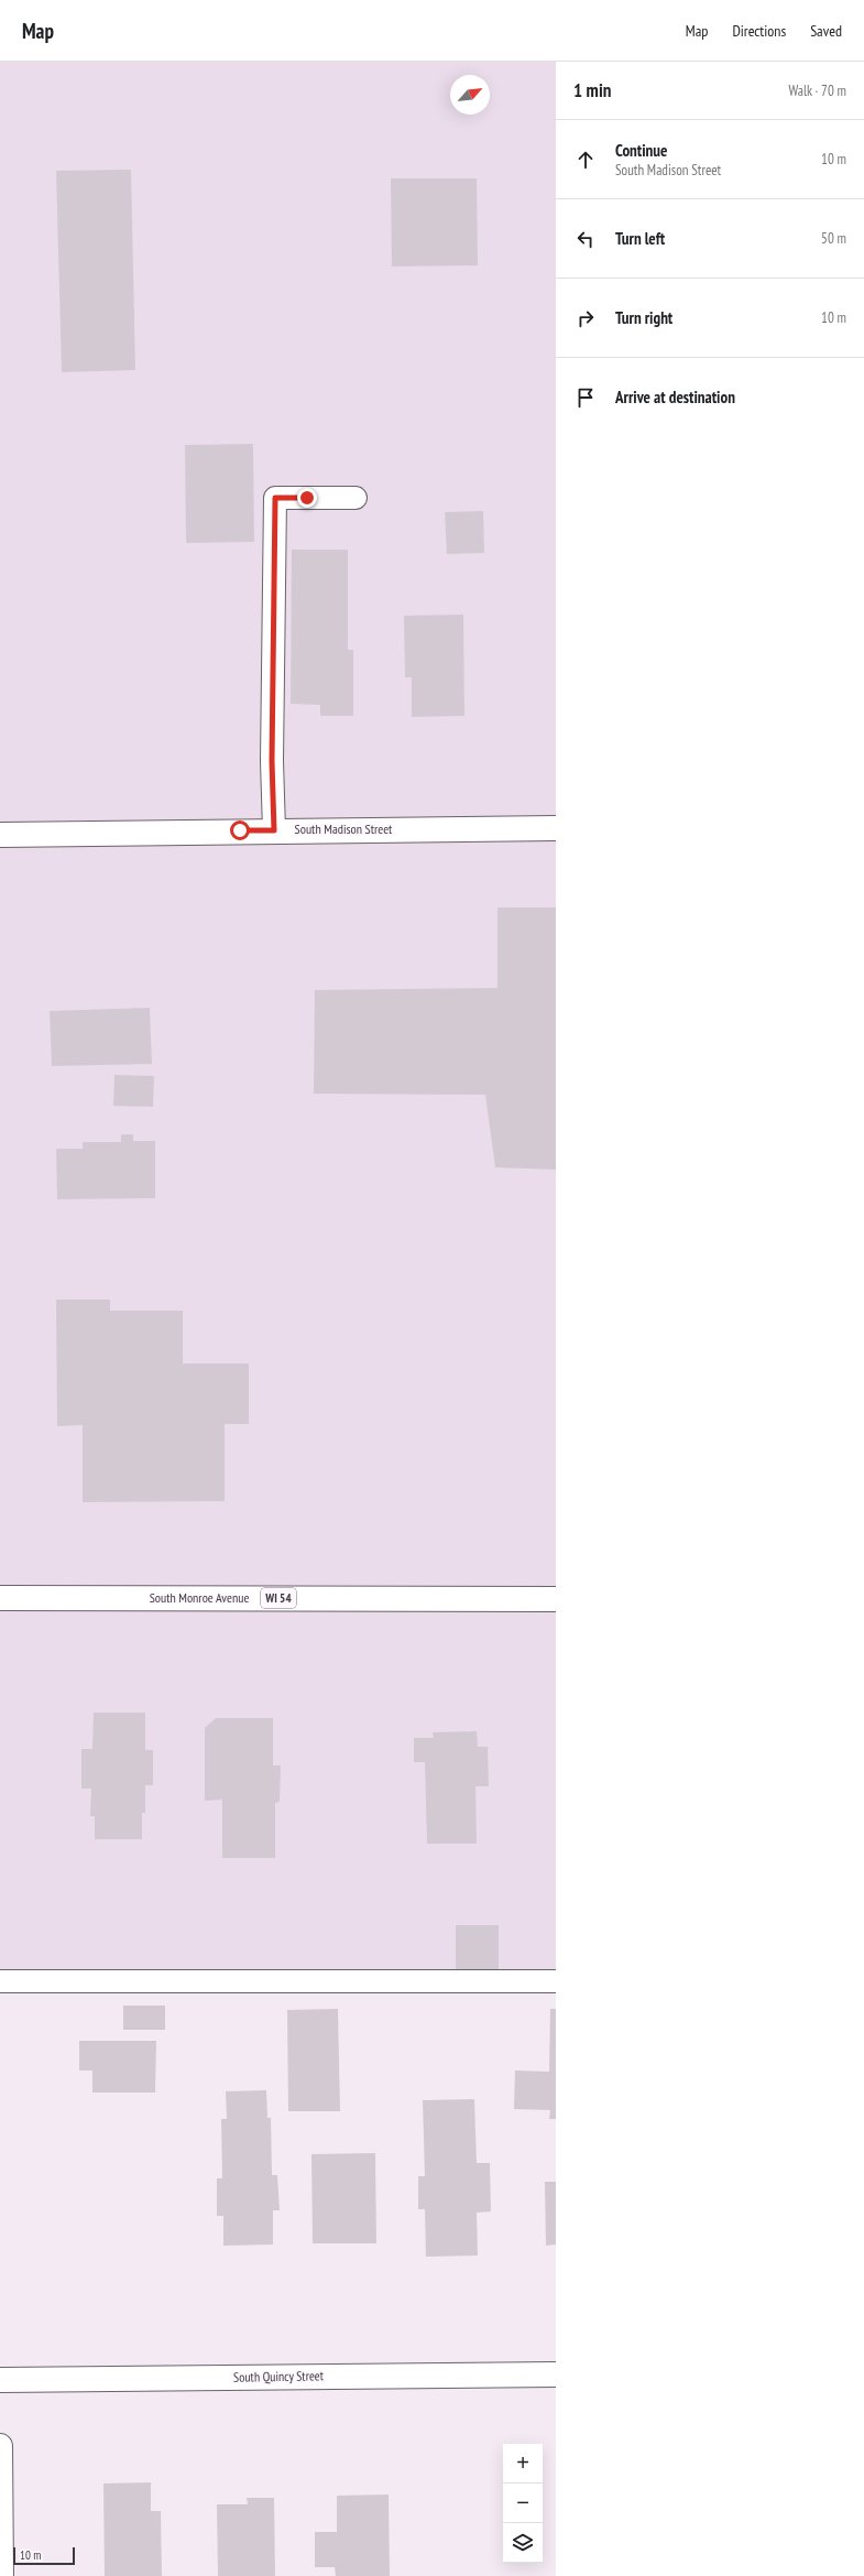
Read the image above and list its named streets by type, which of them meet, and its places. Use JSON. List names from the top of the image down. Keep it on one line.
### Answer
{"streets":{"main road":["South Madison Street","South Monroe Avenue","WI 54","South Quincy Street"]},"scale_bar":"10 m","north":"top right","page":{"header":"Map","nav":["Map","Directions","Saved"],"heading":["1 min","Walk · 70 m"],"list":[["Continue","South Madison Street","10 m"],["Turn left","50 m"],["Turn right","10 m"],"Arrive at destination"],"map_buttons":["+","−"],"scale":"10 m"}}
